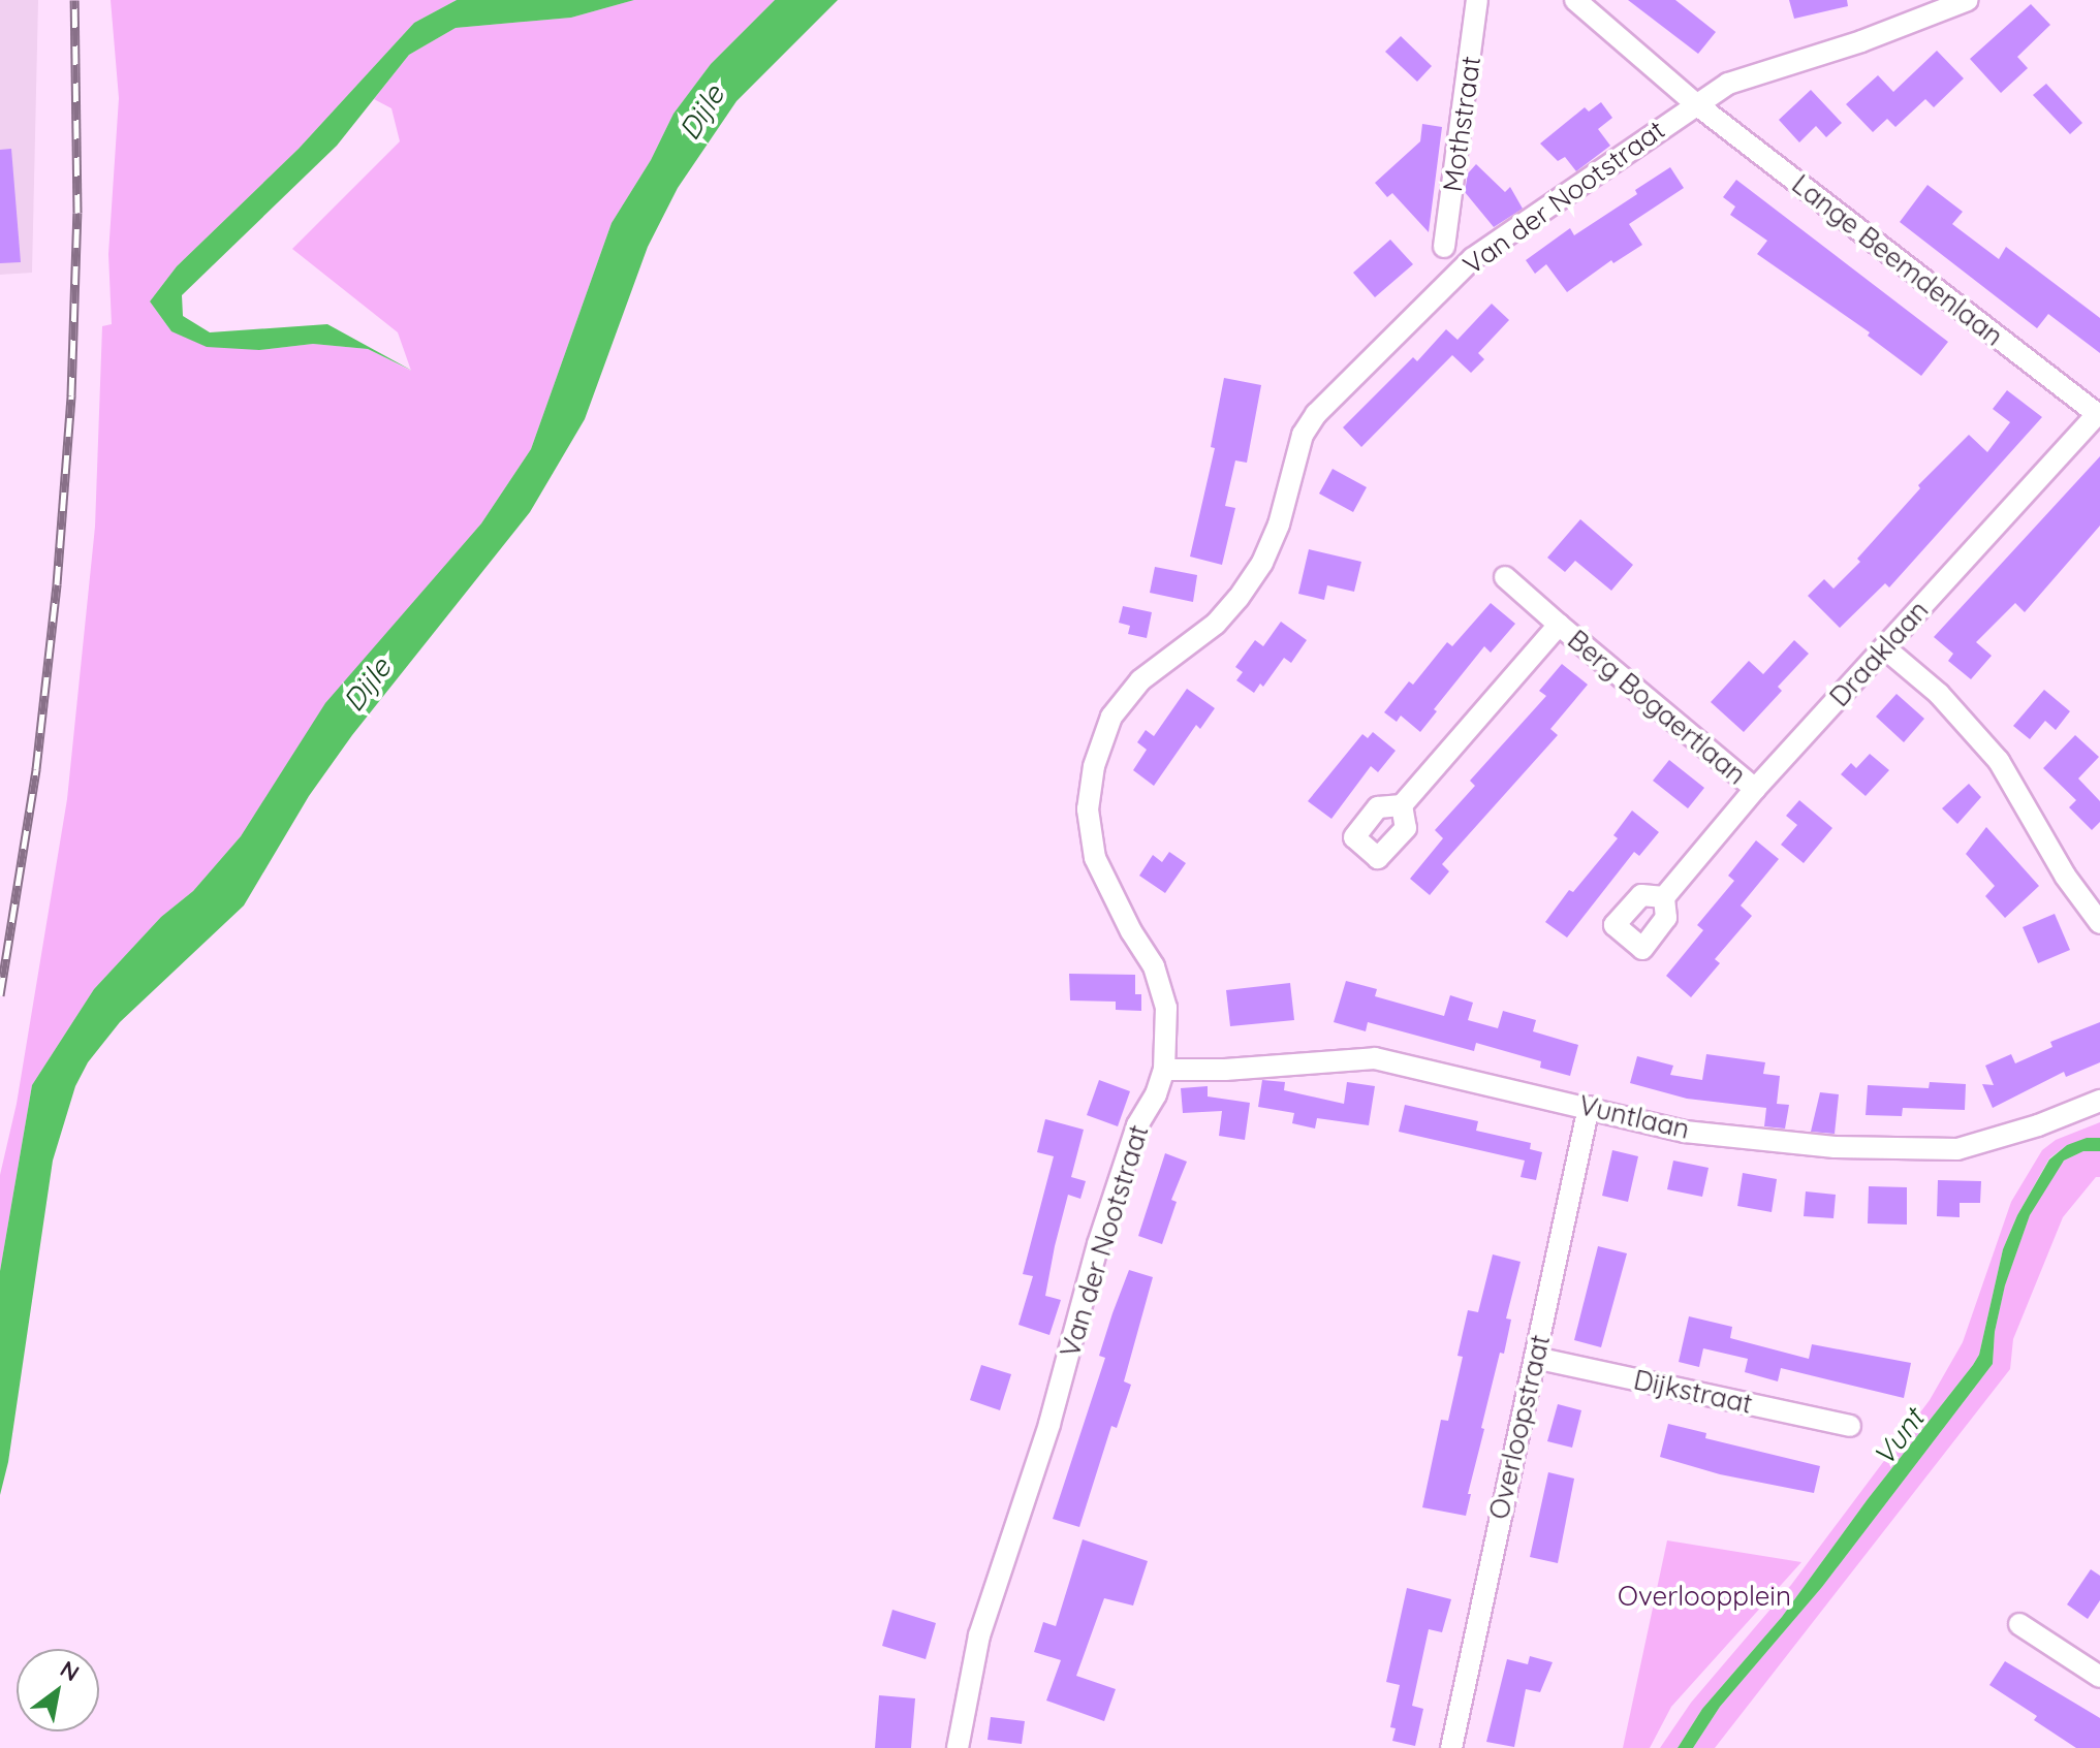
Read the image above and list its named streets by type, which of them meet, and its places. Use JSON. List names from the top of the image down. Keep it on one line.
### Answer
{"streets":{"street":["Mothstraat","Van der Nootstraat","Lange Beemdenlaan","Draaklaan","Berg Bogaertlaan","Vuntlaan","Dijkstraat","Overloopstraat"]},"crossings":[["Van der Nootstraat","Lange Beemdenlaan"],["Van der Nootstraat","Vuntlaan"],["Lange Beemdenlaan","Draaklaan"],["Draaklaan","Berg Bogaertlaan"],["Vuntlaan","Overloopstraat"],["Dijkstraat","Overloopstraat"]],"water":["Dijle","Vunt"],"parks":["Overloopplein"],"north":"top right"}
